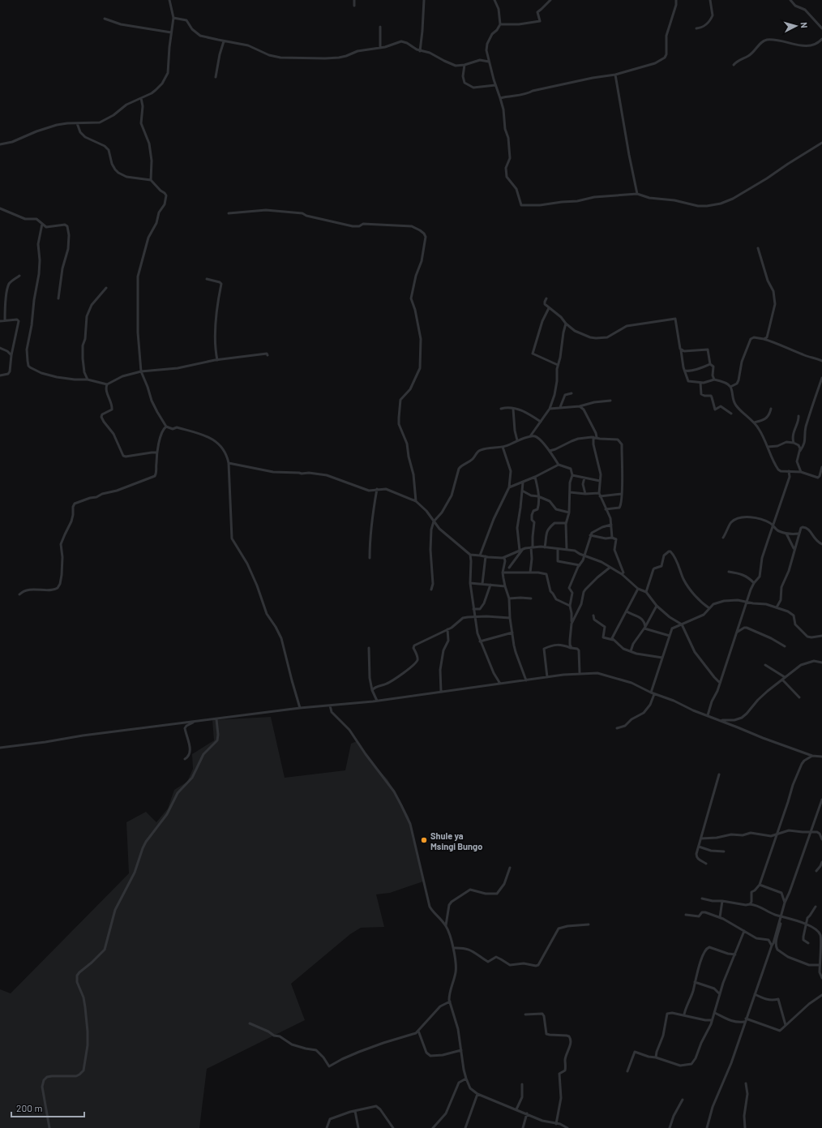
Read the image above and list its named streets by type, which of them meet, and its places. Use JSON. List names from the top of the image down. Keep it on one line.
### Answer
{"places":["Shule ya Msingi Bungo"],"scale_bar":"200 m","north":"right"}
